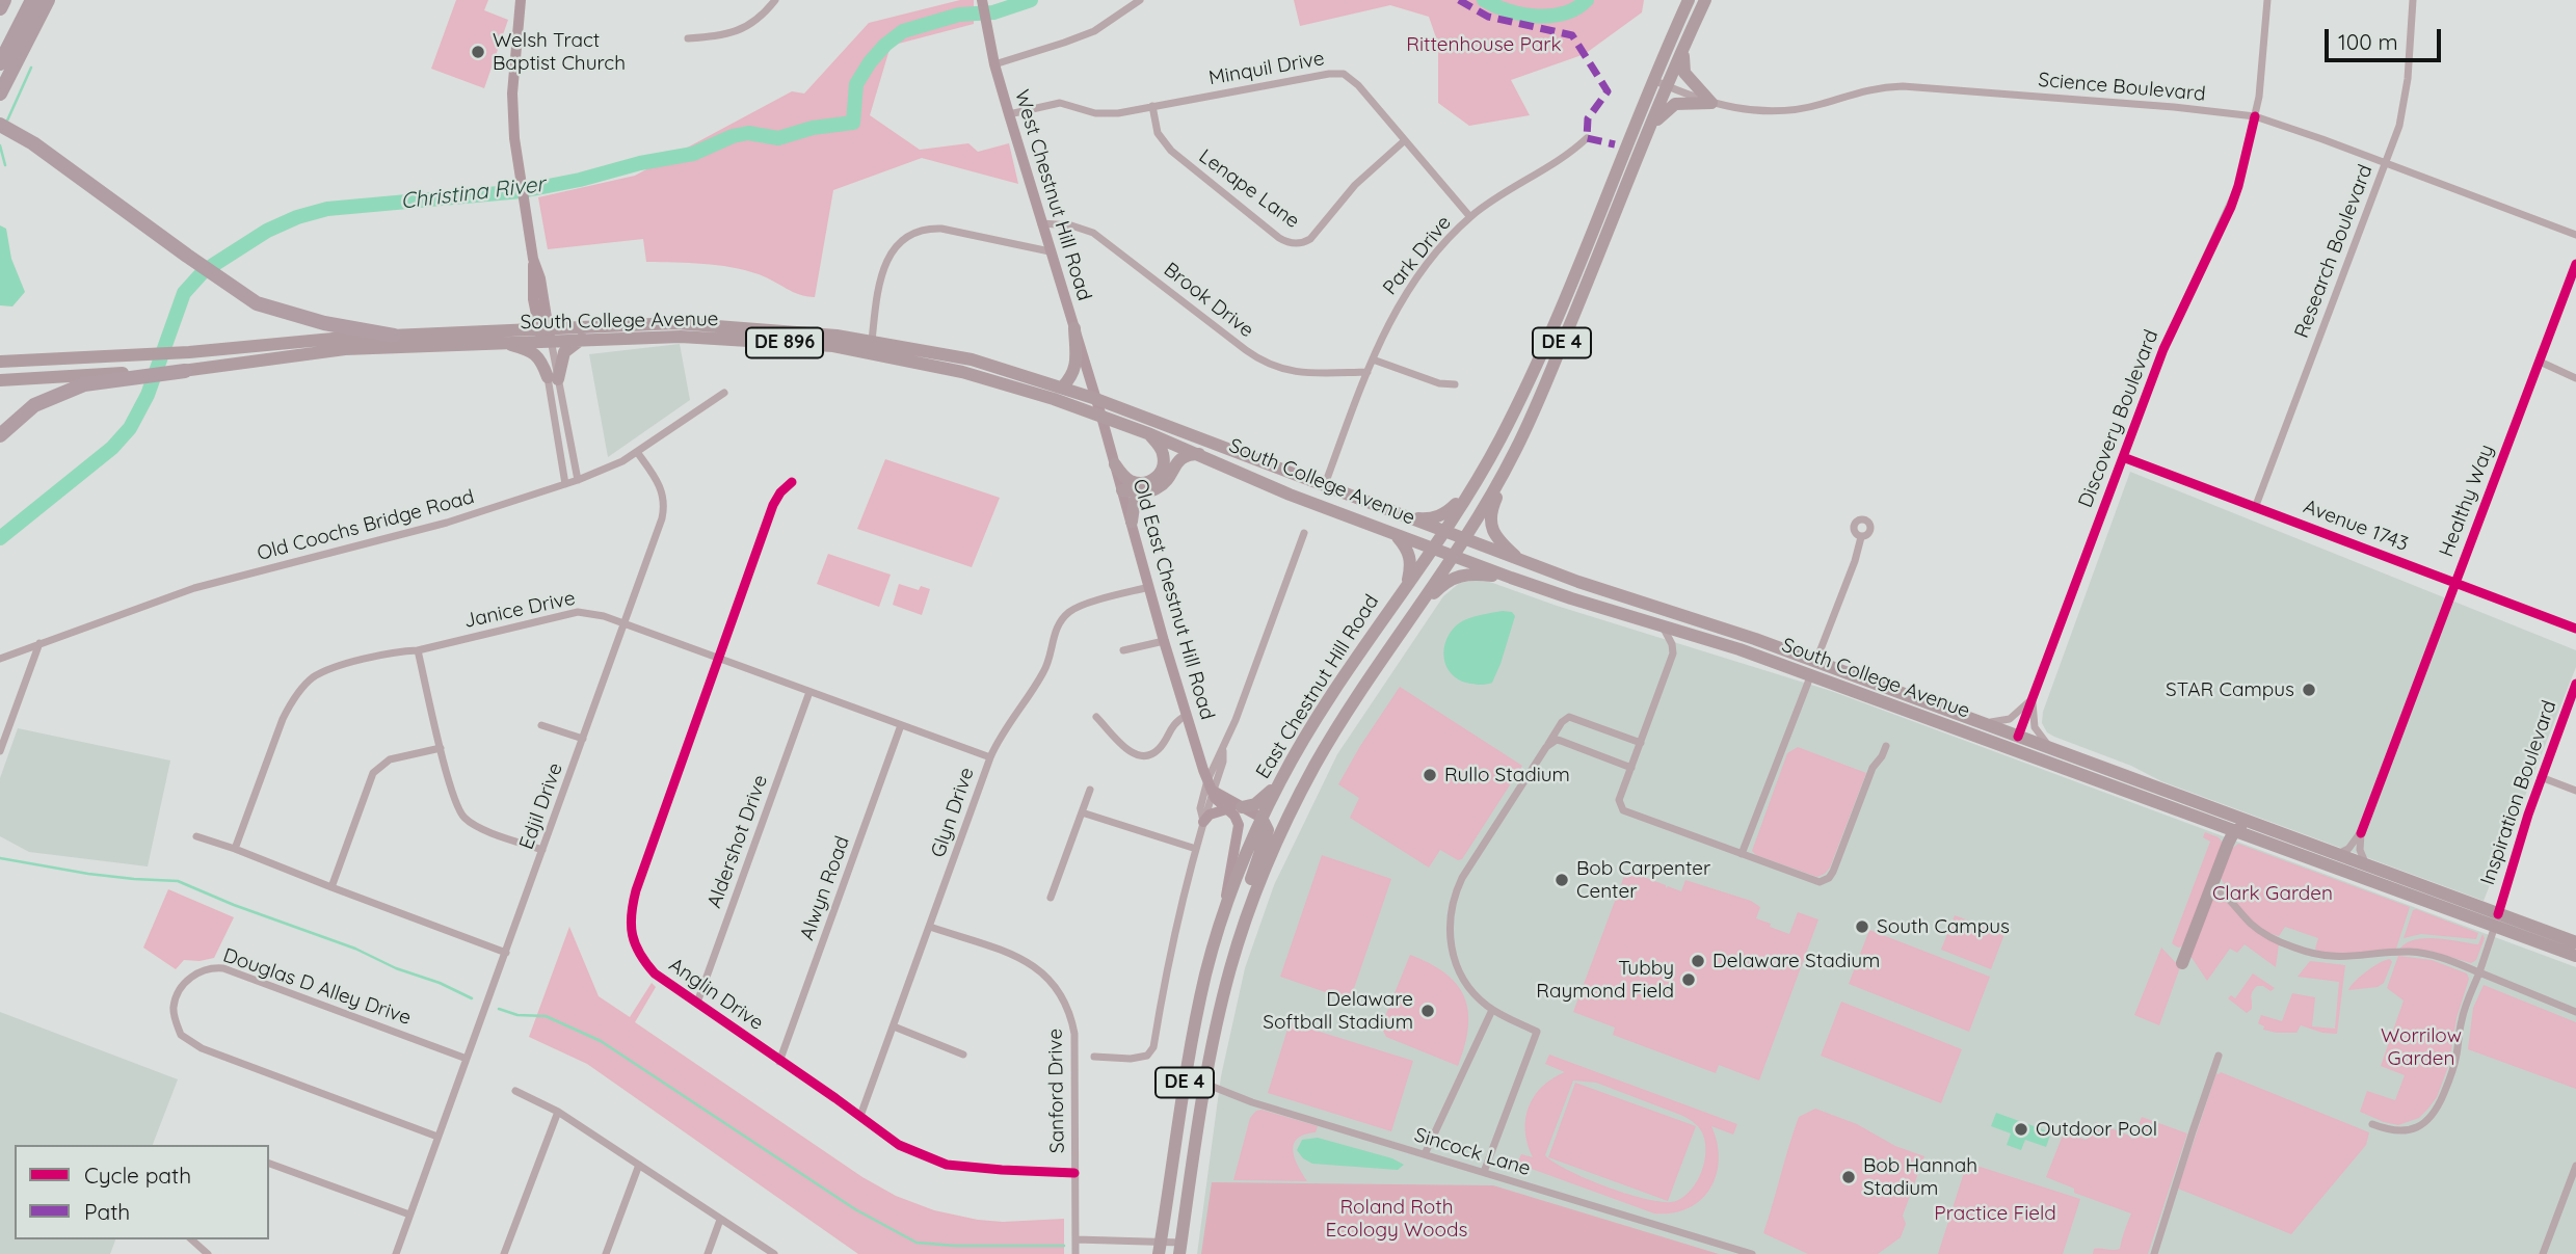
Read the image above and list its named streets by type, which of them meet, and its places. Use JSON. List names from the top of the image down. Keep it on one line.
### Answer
{"streets":{"main road":["South College Avenue","DE 896","DE 4","East Chestnut Hill Road"],"street":["Minquil Drive","Science Boulevard","Lenape Lane","West Chestnut Hill Road","Research Boulevard","Park Drive","Brook Drive","Discovery Boulevard","Healthy Way","Old Coochs Bridge Road","Avenue 1743","Old East Chestnut Hill Road","Janice Drive","Inspiration Boulevard","Edjil Drive","Glyn Drive","Aldershot Drive","Alwyn Road","Douglas D Alley Drive","Anglin Drive","Sanford Drive","Sincock Lane"]},"crossings":[["Minquil Drive","Lenape Lane"],["Minquil Drive","West Chestnut Hill Road"],["Minquil Drive","Park Drive"],["Science Boulevard","Research Boulevard"],["Science Boulevard","DE 4"],["Science Boulevard","Discovery Boulevard"],["West Chestnut Hill Road","Brook Drive"],["West Chestnut Hill Road","South College Avenue"],["West Chestnut Hill Road","Old East Chestnut Hill Road"],["Research Boulevard","Avenue 1743"],["Park Drive","Brook Drive"],["Park Drive","South College Avenue"],["South College Avenue","DE 896"],["South College Avenue","DE 4"],["South College Avenue","Discovery Boulevard"],["South College Avenue","Healthy Way"],["South College Avenue","Old East Chestnut Hill Road"],["South College Avenue","East Chestnut Hill Road"],["South College Avenue","Inspiration Boulevard"],["DE 896","DE 4"],["DE 4","East Chestnut Hill Road"],["Discovery Boulevard","Avenue 1743"],["Healthy Way","Avenue 1743"],["Old Coochs Bridge Road","Edjil Drive"],["Old East Chestnut Hill Road","East Chestnut Hill Road"],["Old East Chestnut Hill Road","Glyn Drive"],["Janice Drive","Edjil Drive"],["Janice Drive","Glyn Drive"],["Janice Drive","Aldershot Drive"],["Janice Drive","Alwyn Road"],["Janice Drive","Anglin Drive"],["East Chestnut Hill Road","Sincock Lane"],["Edjil Drive","Douglas D Alley Drive"],["Glyn Drive","Anglin Drive"],["Glyn Drive","Sanford Drive"],["Aldershot Drive","Anglin Drive"],["Alwyn Road","Anglin Drive"],["Anglin Drive","Sanford Drive"]],"water":["Christina River"],"parks":["Rittenhouse Park","Clark Garden","Worrilow Garden","Roland Roth Ecology Woods","Practice Field"],"places":["Welsh Tract Baptist Church","STAR Campus","Rullo Stadium","Bob Carpenter Center","South Campus","Delaware Stadium","Tubby Raymond Field","Delaware Softball Stadium","Outdoor Pool","Bob Hannah Stadium"],"legend":["Cycle path","Path"],"scale_bar":"100 m"}
